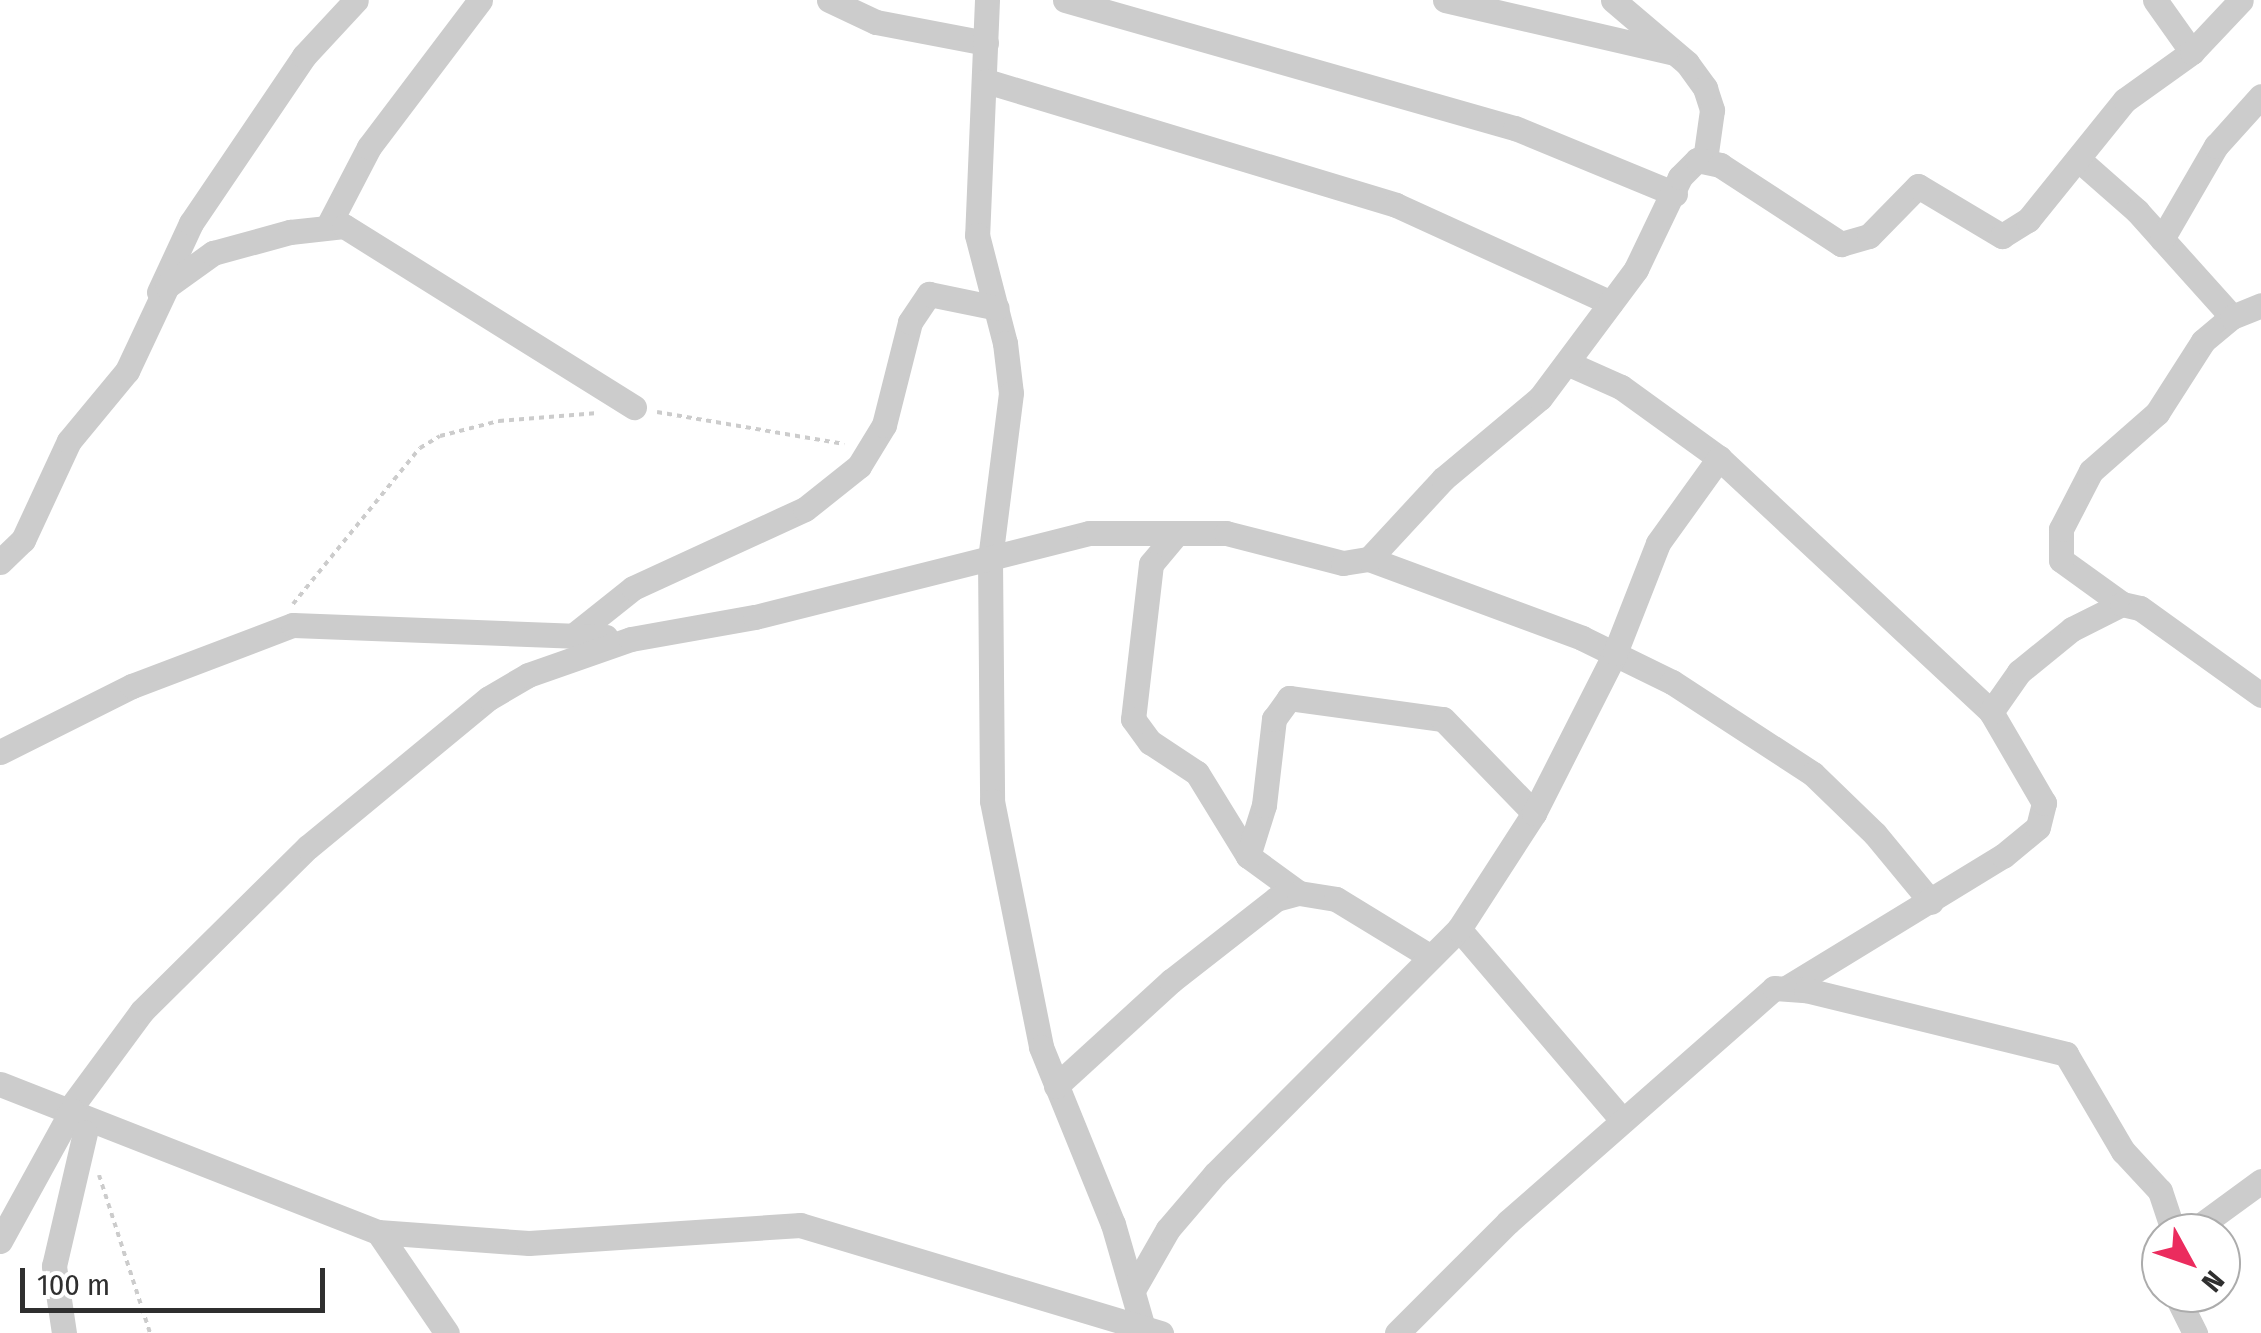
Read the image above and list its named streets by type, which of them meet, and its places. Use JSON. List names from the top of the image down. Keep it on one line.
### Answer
{"scale_bar":"100 m","north":"bottom right"}
